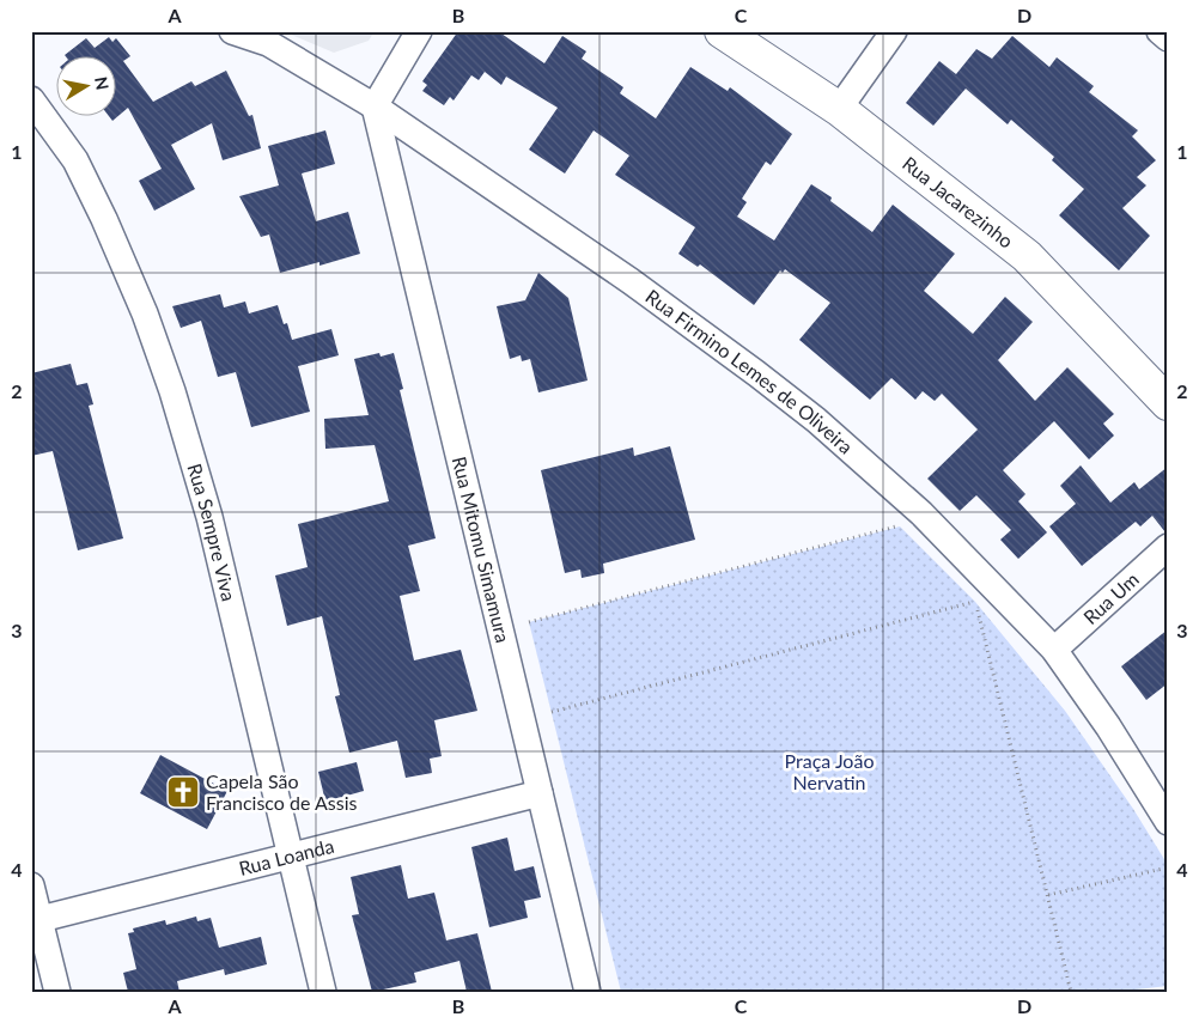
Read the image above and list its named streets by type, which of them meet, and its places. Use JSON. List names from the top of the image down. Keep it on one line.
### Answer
{"streets":{"street":["Rua Jacarezinho","Rua Firmino Lemes de Oliveira","Rua Sempre Viva","Rua Mitomu Simamura","Rua Um","Rua Loanda"]},"crossings":[["Rua Firmino Lemes de Oliveira","Rua Mitomu Simamura"],["Rua Firmino Lemes de Oliveira","Rua Um"],["Rua Sempre Viva","Rua Loanda"],["Rua Mitomu Simamura","Rua Loanda"]],"parks":["Praça João Nervatin"],"places":{"church":["Capela São Francisco de Assis"]},"north":"right","grid":{"columns":["A","B","C","D"],"rows":["1","2","3","4"]}}
